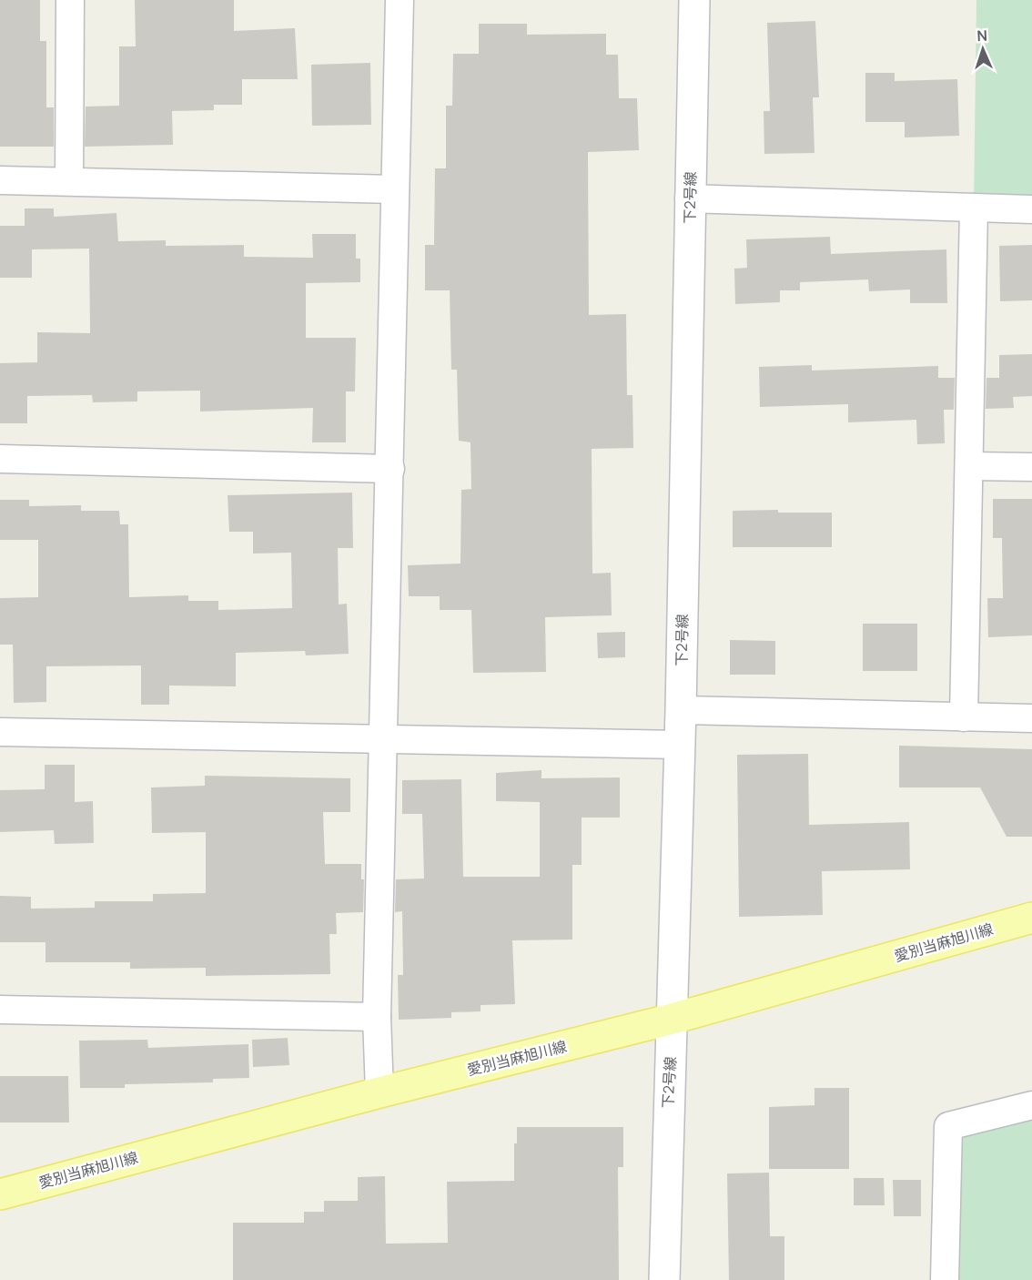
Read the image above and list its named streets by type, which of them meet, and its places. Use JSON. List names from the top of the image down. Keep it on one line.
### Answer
{"streets":{"main road":["愛別当麻旭川線"],"street":["下2号線"]},"crossings":[["下2号線","愛別当麻旭川線"]],"north":"top"}
